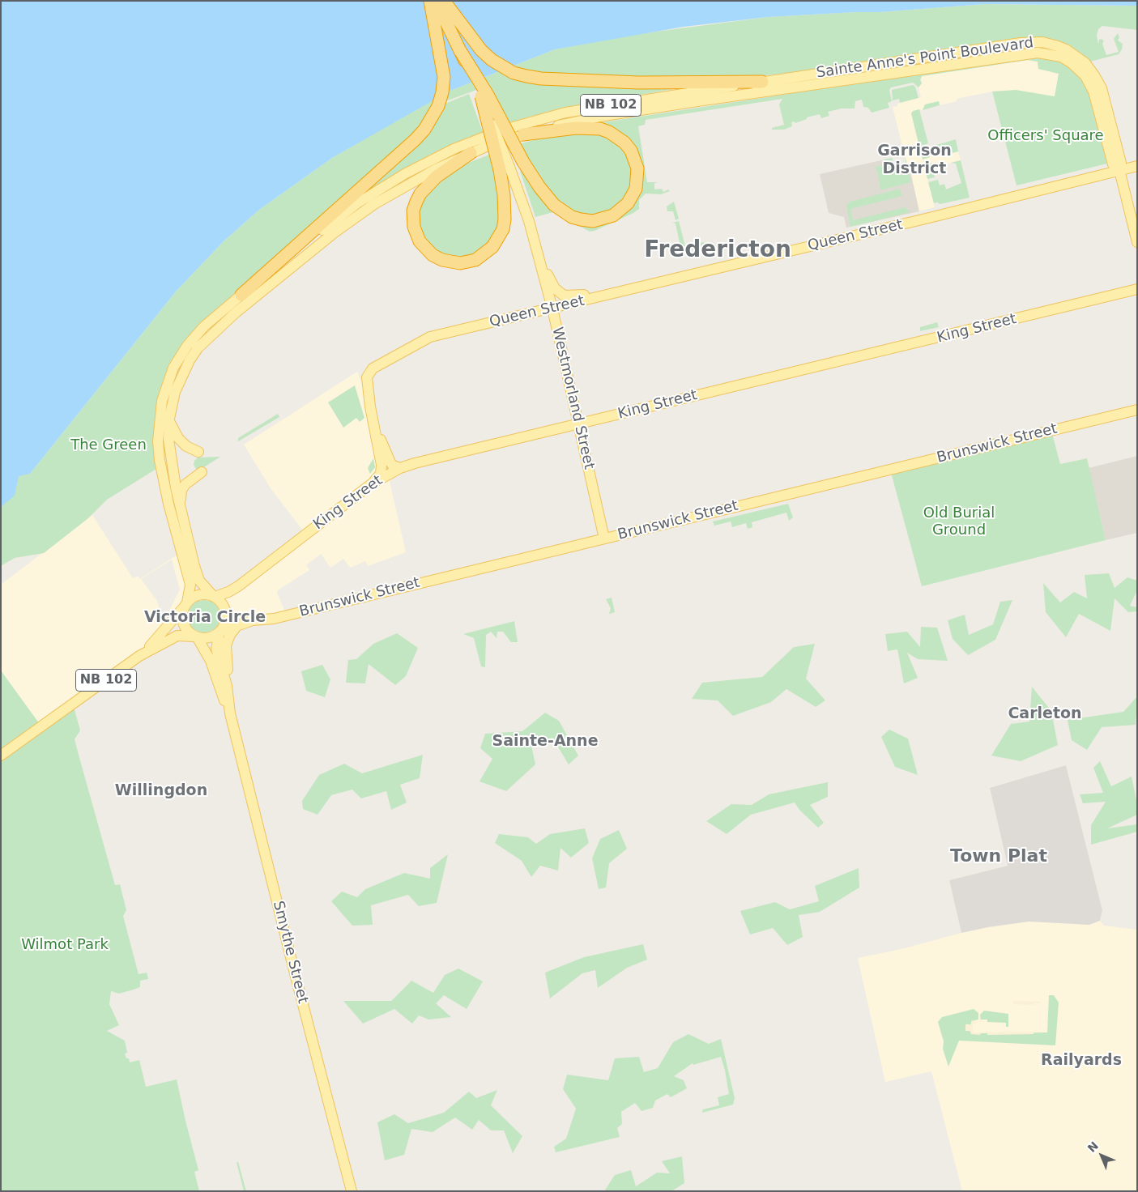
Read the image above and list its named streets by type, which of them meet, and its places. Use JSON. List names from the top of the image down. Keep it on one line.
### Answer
{"streets":{"main road":["Sainte Anne's Point Boulevard","NB 102","Queen Street","King Street","Westmorland Street","Brunswick Street","Smythe Street"]},"crossings":[["Sainte Anne's Point Boulevard","NB 102"],["Sainte Anne's Point Boulevard","Queen Street"],["Sainte Anne's Point Boulevard","King Street"],["Sainte Anne's Point Boulevard","Brunswick Street"],["Sainte Anne's Point Boulevard","Smythe Street"],["NB 102","Queen Street"],["NB 102","King Street"],["NB 102","Brunswick Street"],["NB 102","Smythe Street"],["Queen Street","Westmorland Street"],["King Street","Westmorland Street"],["King Street","Brunswick Street"],["King Street","Smythe Street"],["Westmorland Street","Brunswick Street"],["Brunswick Street","Smythe Street"]],"districts":["Garrison District","Fredericton","Victoria Circle","Carleton","Sainte-Anne","Willingdon","Town Plat","Railyards"],"parks":["Officers' Square","The Green","Old Burial Ground","Wilmot Park"],"north":"top left"}
